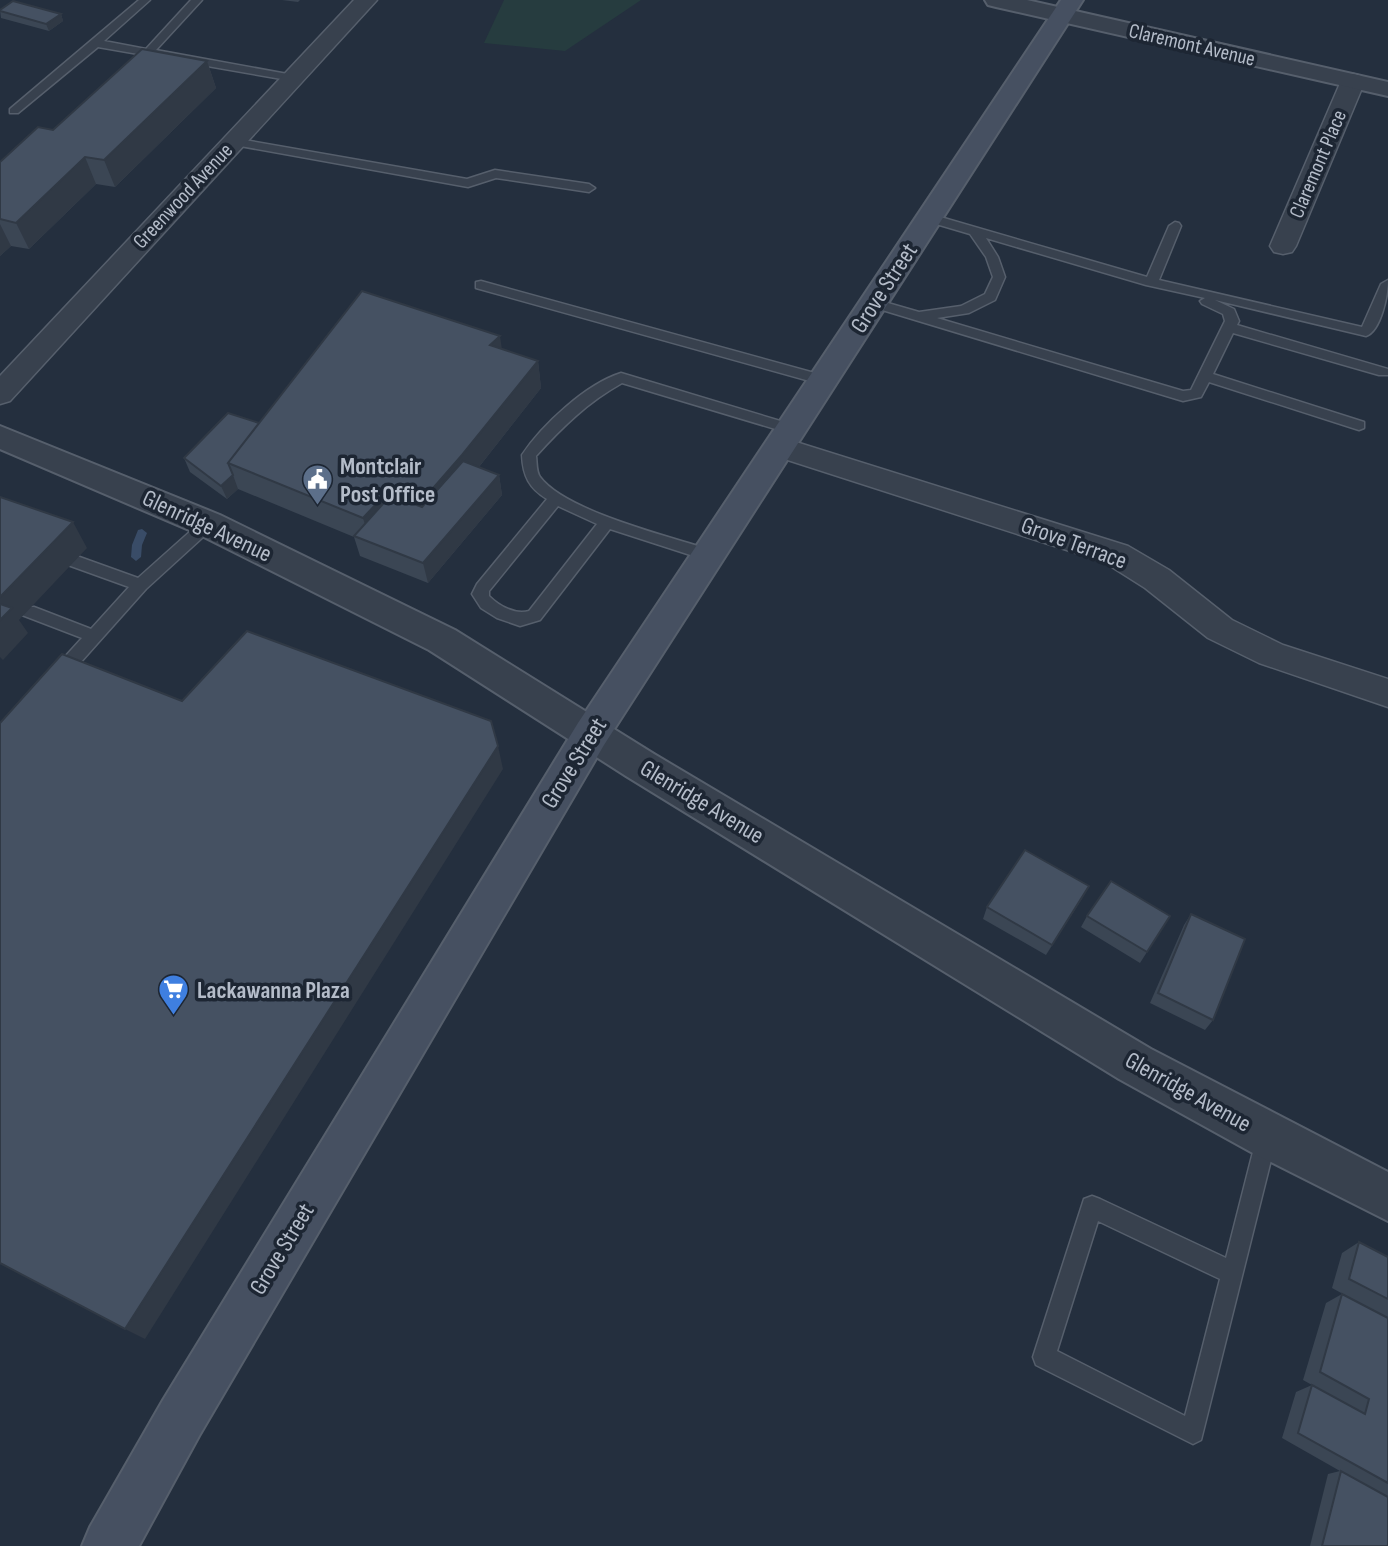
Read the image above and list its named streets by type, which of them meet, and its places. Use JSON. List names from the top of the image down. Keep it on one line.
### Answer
{"streets":{"main road":["Grove Street"],"street":["Claremont Avenue","Claremont Place","Greenwood Avenue","Glenridge Avenue","Grove Terrace"]},"crossings":[["Claremont Avenue","Claremont Place"],["Claremont Avenue","Grove Street"],["Grove Street","Glenridge Avenue"],["Grove Street","Grove Terrace"]],"places":{"public building":["Montclair Post Office"],"supermarket":["Lackawanna Plaza"]}}
